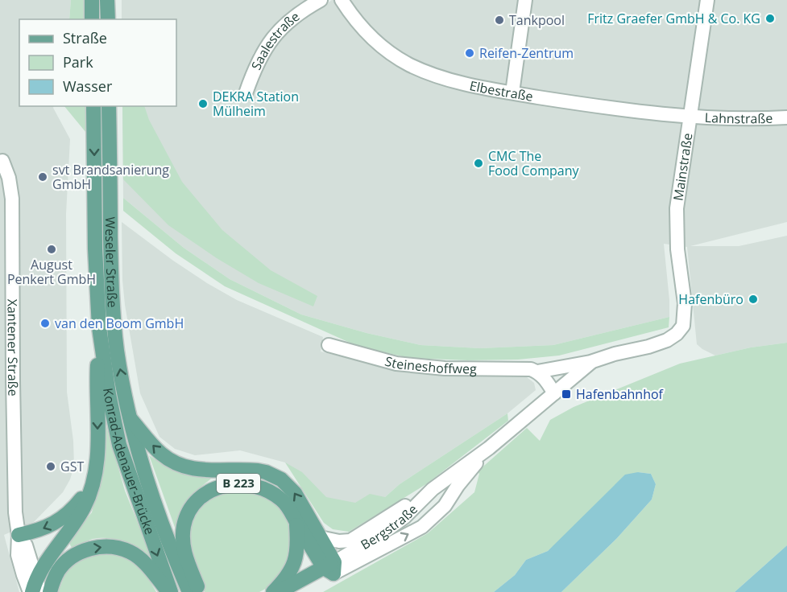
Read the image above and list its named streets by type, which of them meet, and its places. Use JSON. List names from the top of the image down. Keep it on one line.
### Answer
{"streets":{"main road":["Weseler Straße","Konrad-Adenauer-Brücke","B 223","Bergstraße"],"street":["Saalestraße","Elbestraße","Lahnstraße","Mainstraße","Xantener Straße","Steineshoffweg"]},"crossings":[["Elbestraße","Lahnstraße"],["Elbestraße","Mainstraße"],["Lahnstraße","Mainstraße"],["Mainstraße","Steineshoffweg"],["Weseler Straße","Konrad-Adenauer-Brücke"],["Steineshoffweg","Bergstraße"]],"places":{"other":["Fritz Graefer GmbH & Co. KG","Tankpool","Reifen-Zentrum","DEKRA Station Mülheim","CMC The Food Company","svt Brandsanierung GmbH","August Penkert GmbH","Hafenbüro","van den Boom GmbH","GST"],"transit":["Hafenbahnhof"]},"legend":["Straße","Park","Wasser"]}
